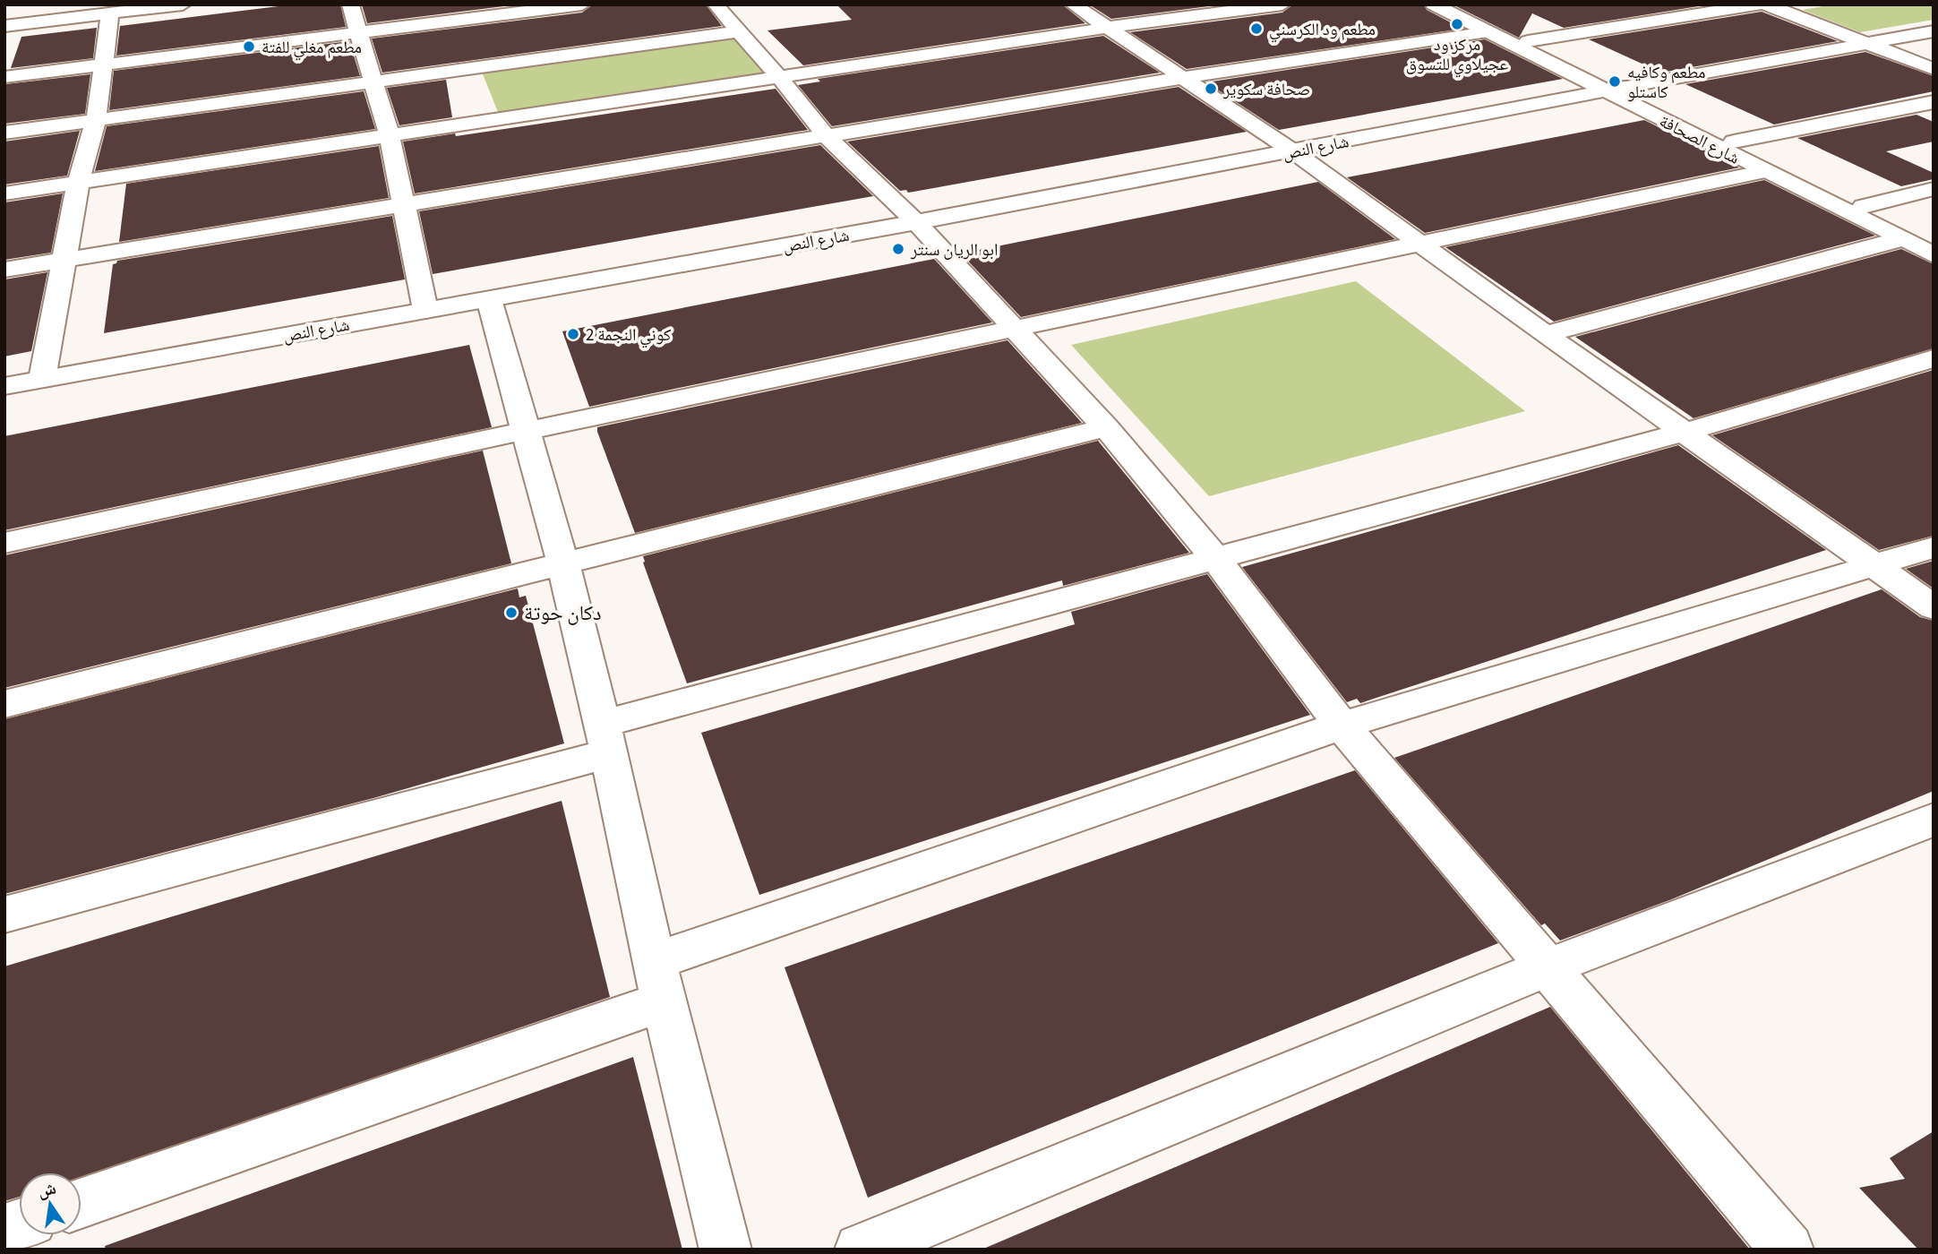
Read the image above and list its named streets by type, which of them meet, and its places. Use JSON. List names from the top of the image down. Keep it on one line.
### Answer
{"streets":{"street":["شارع الصحافة","شارع النص"]},"crossings":[["شارع الصحافة","شارع النص"]],"places":["مركز ود عجيلاوي للتسوق","مطعم ود الكرسني","مطعم مغلي للفتة","مطعم وكافيه كاستلو","صحافة سكوير","ابو الريان سنتر","كوني النجمة 2","دكان حوتة"],"north":"top"}
